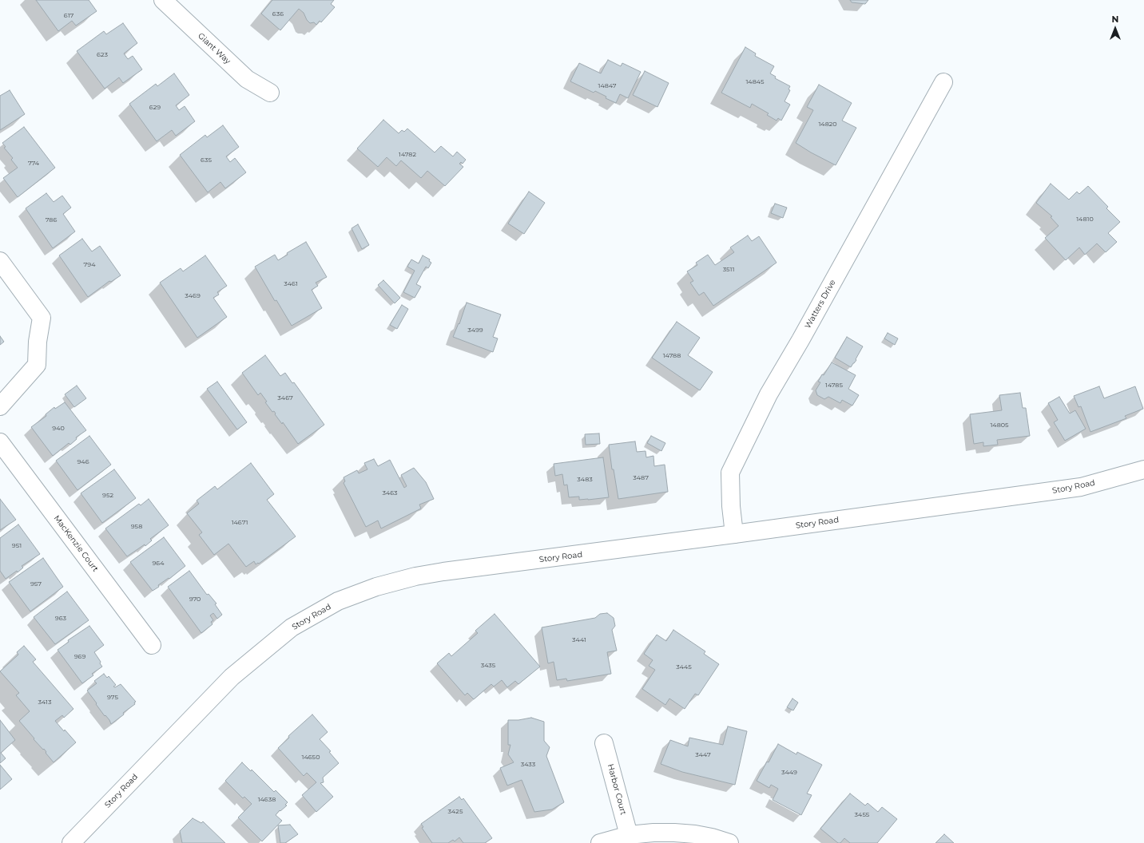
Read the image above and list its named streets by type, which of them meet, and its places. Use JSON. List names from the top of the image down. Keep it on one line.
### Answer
{"streets":{"street":["Giant Way","Watters Drive","Story Road","MacKenzie Court","Harbor Court"]},"crossings":[["Watters Drive","Story Road"]],"house_numbers":["636","617","623","14845","14847","629","14820","14782","635","774","14810","786","794","3511","3461","3469","3499","14788","14785","3467","14805","940","946","3487","3483","3463","952","14671","958","951","964","957","970","963","3441","969","3435","3445","975","3413","3447","14650","3433","3449","14638","3425","3455"],"north":"top"}
